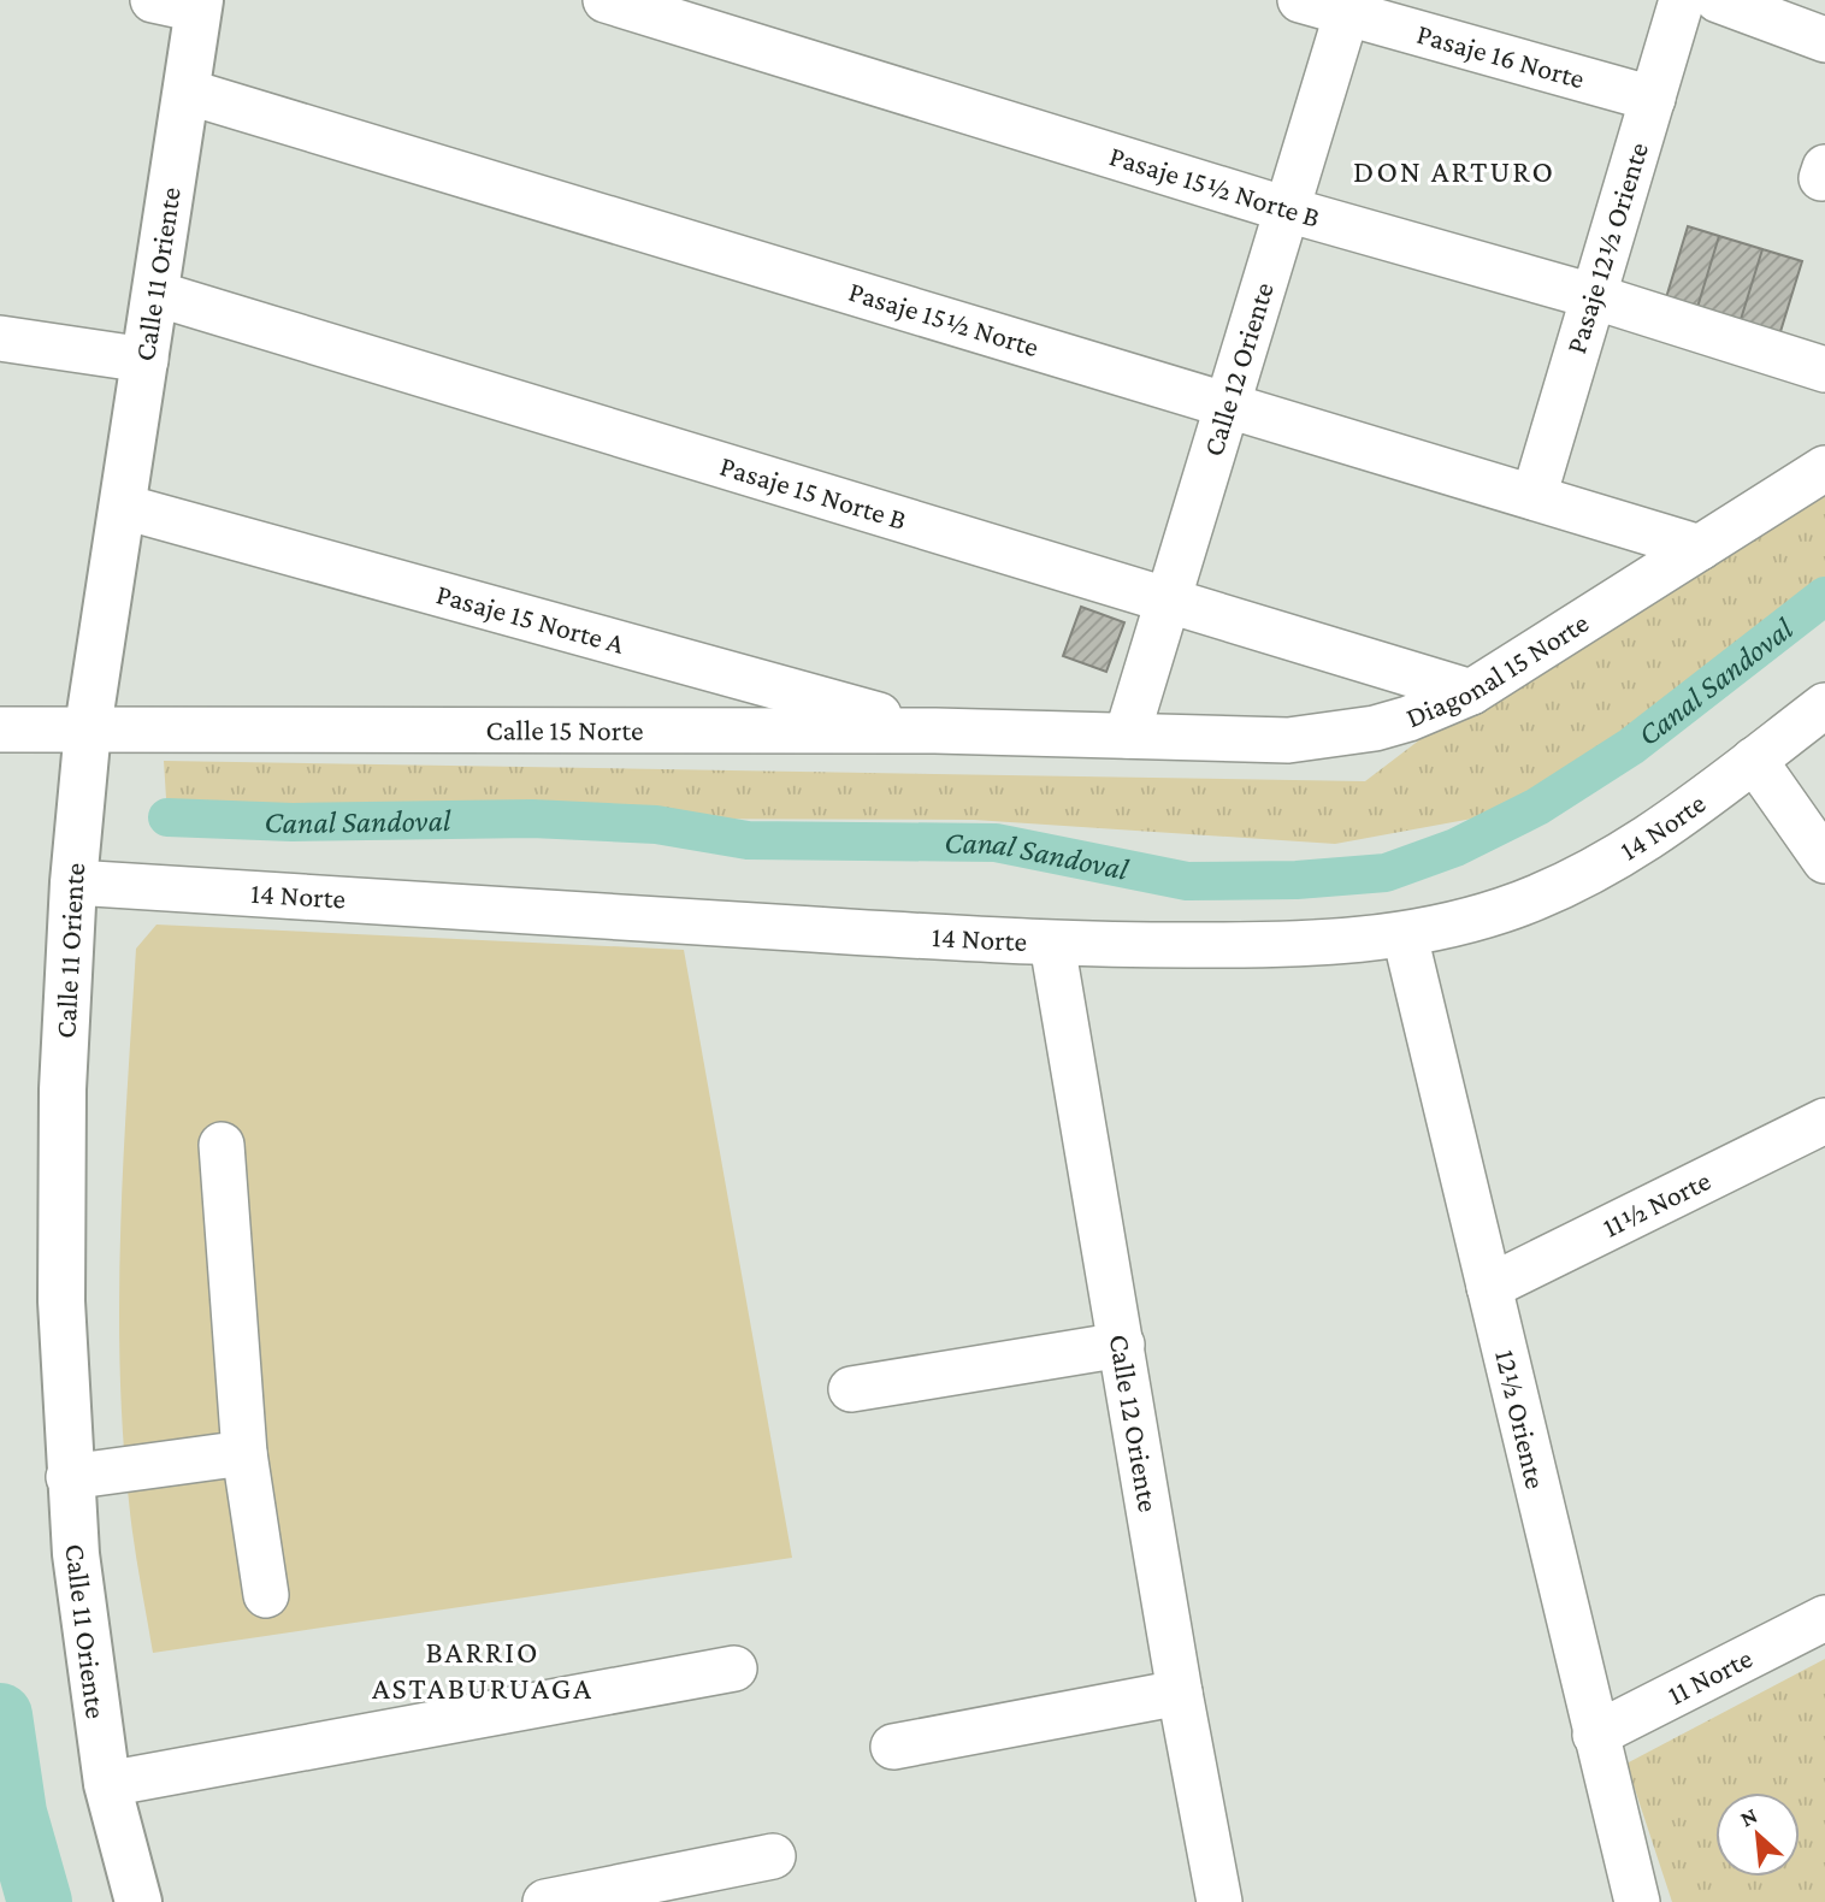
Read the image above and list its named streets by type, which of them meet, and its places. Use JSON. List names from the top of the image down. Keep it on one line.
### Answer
{"streets":{"main road":["Calle 11 Oriente"],"street":["Pasaje 16 Norte","Pasaje 15½ Norte B","Pasaje 12½ Oriente","Pasaje 15½ Norte","Calle 12 Oriente","Pasaje 15 Norte B","Pasaje 15 Norte A","Diagonal 15 Norte","Calle 15 Norte","14 Norte","11½ Norte","12½ Oriente","11 Norte"]},"crossings":[["Pasaje 16 Norte","Pasaje 12½ Oriente"],["Pasaje 16 Norte","Calle 12 Oriente"],["Pasaje 15½ Norte B","Pasaje 12½ Oriente"],["Pasaje 15½ Norte B","Calle 12 Oriente"],["Pasaje 12½ Oriente","Pasaje 15½ Norte"],["Calle 11 Oriente","Pasaje 15½ Norte"],["Calle 11 Oriente","Pasaje 15 Norte B"],["Calle 11 Oriente","Pasaje 15 Norte A"],["Calle 11 Oriente","Calle 15 Norte"],["Calle 11 Oriente","14 Norte"],["Pasaje 15½ Norte","Calle 12 Oriente"],["Pasaje 15½ Norte","Diagonal 15 Norte"],["Calle 12 Oriente","Pasaje 15 Norte B"],["Calle 12 Oriente","Diagonal 15 Norte"],["Calle 12 Oriente","Calle 15 Norte"],["Calle 12 Oriente","14 Norte"],["Pasaje 15 Norte B","Diagonal 15 Norte"],["Pasaje 15 Norte A","Calle 15 Norte"],["Diagonal 15 Norte","Calle 15 Norte"],["14 Norte","12½ Oriente"],["11½ Norte","12½ Oriente"],["12½ Oriente","11 Norte"]],"districts":["DON ARTURO","BARRIO ASTABURUAGA"],"water":["Canal Sandoval"],"north":"top left"}
